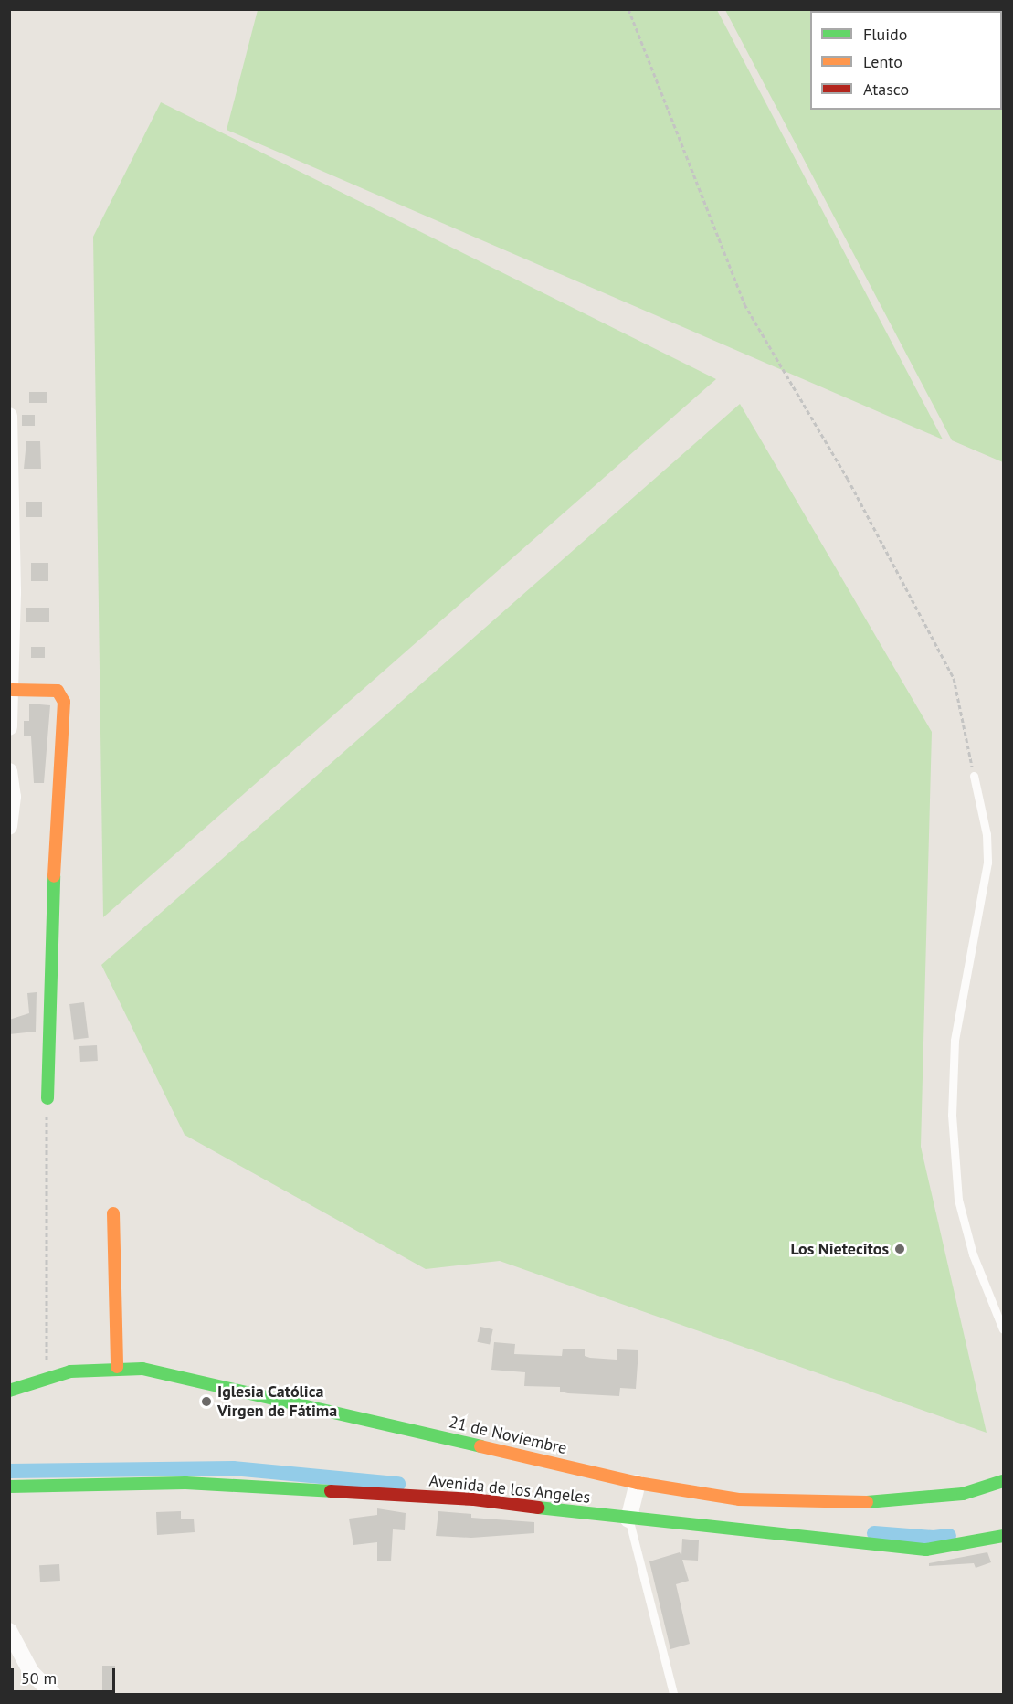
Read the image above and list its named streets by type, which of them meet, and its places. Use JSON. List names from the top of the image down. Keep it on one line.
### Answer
{"streets":{"street":["21 de Noviembre","Avenida de los Angeles"]},"crossings":[["21 de Noviembre","Avenida de los Angeles"]],"places":["Los Nietecitos","Iglesia Católica Virgen de Fátima"],"legend":["Fluido","Lento","Atasco"],"scale_bar":"50 m"}
